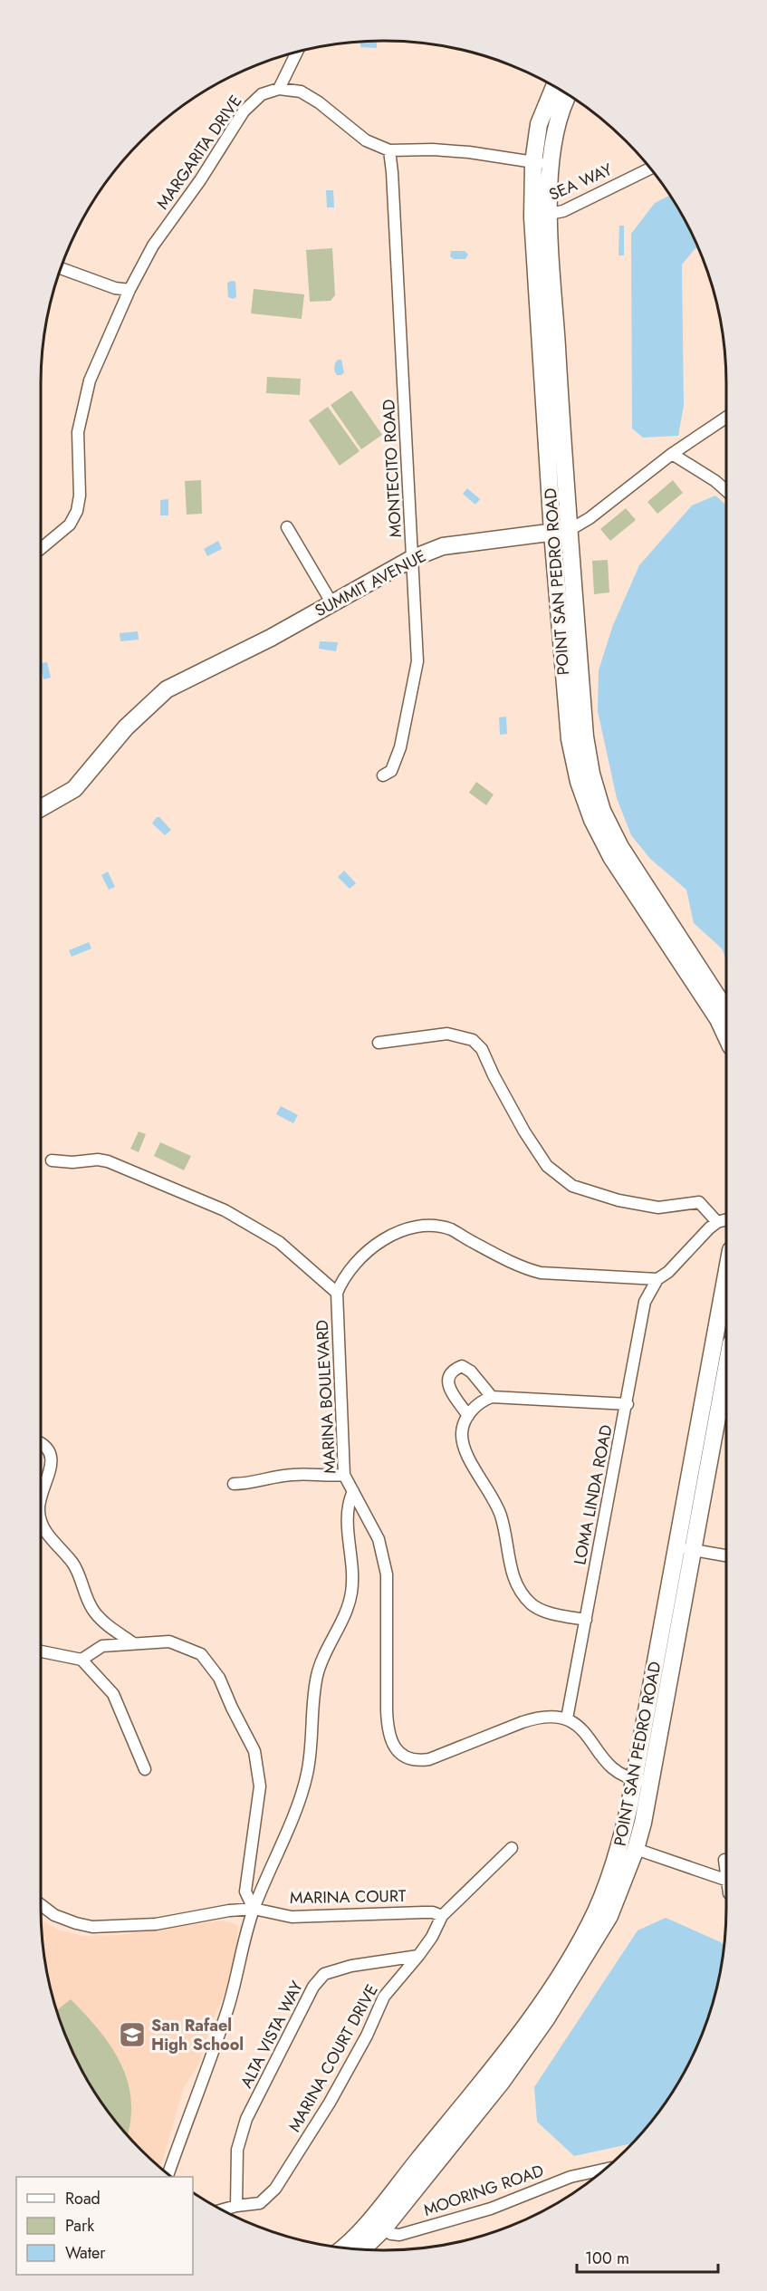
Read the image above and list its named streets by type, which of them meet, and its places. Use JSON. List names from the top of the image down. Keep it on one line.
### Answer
{"streets":{"main road":["POINT SAN PEDRO ROAD","SUMMIT AVENUE"],"street":["MARGARITA DRIVE","SEA WAY","MONTECITO ROAD","MARINA BOULEVARD","LOMA LINDA ROAD","MARINA COURT","ALTA VISTA WAY","MARINA COURT DRIVE","MOORING ROAD"]},"crossings":[["SEA WAY","POINT SAN PEDRO ROAD"],["MONTECITO ROAD","SUMMIT AVENUE"],["POINT SAN PEDRO ROAD","SUMMIT AVENUE"],["POINT SAN PEDRO ROAD","MOORING ROAD"],["MARINA BOULEVARD","LOMA LINDA ROAD"],["MARINA COURT","MARINA COURT DRIVE"],["ALTA VISTA WAY","MARINA COURT DRIVE"]],"places":{"school or university":["San Rafael High School"]},"legend":["Road","Park","Water"],"scale_bar":"100 m"}
